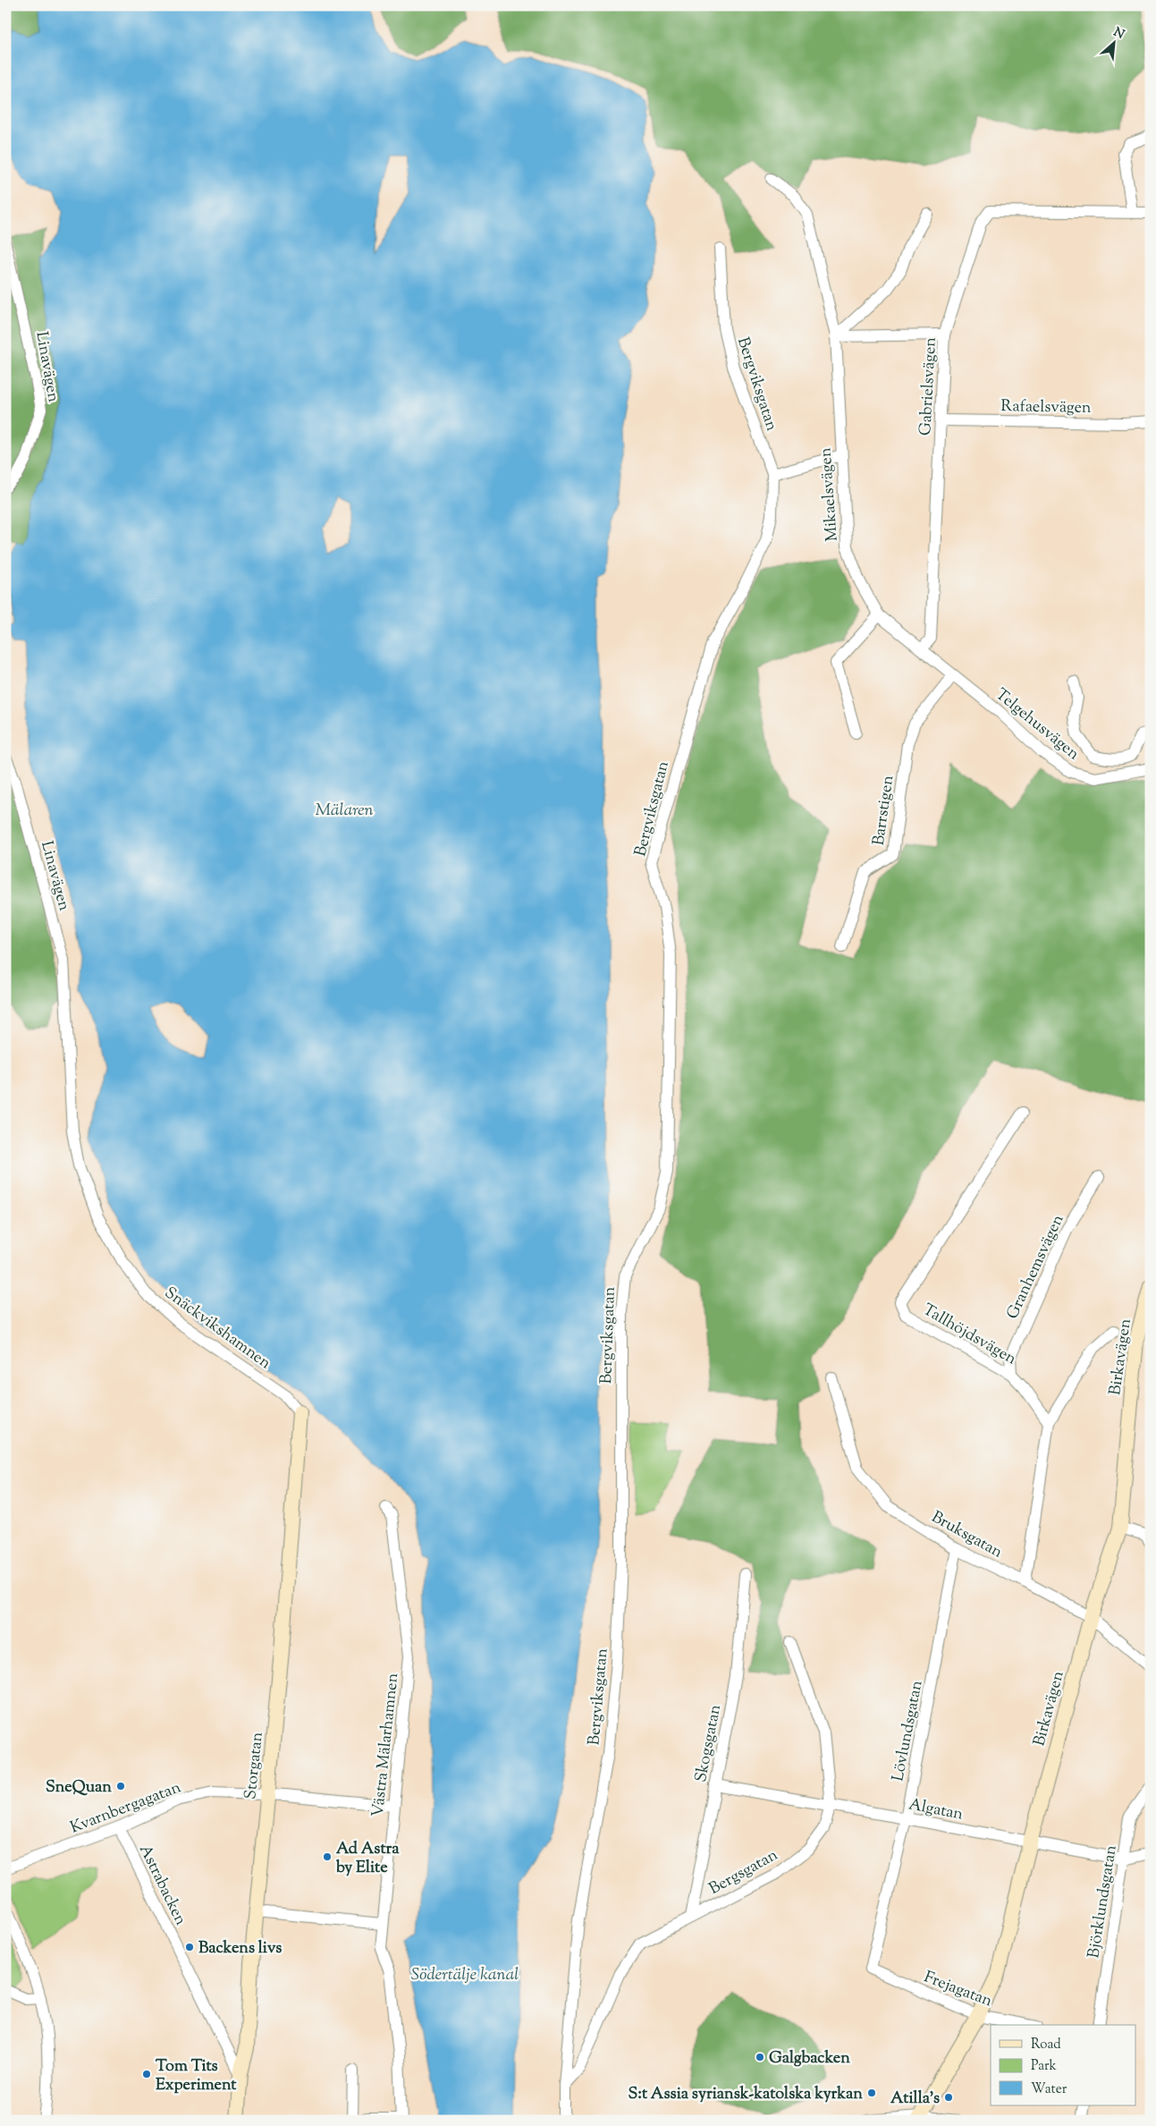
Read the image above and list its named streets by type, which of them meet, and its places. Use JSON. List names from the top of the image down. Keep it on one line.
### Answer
{"streets":{"street":["Linavägen","Bergviksgatan","Gabrielsvägen","Rafaelsvägen","Mikaelsvägen","Telgehusvägen","Barrstigen","Granhemsvägen","Snäckvikshamnen","Tallhöjdsvägen","Birkavägen","Bruksgatan","Lövlundsgatan","Skogsgatan","Västra Mälarhamnen","Storgatan","Kvarnbergagatan","Algatan","Bergsgatan","Astrabacken","Björklundsgatan","Frejagatan"]},"crossings":[["Linavägen","Snäckvikshamnen"],["Bergviksgatan","Bergsgatan"],["Gabrielsvägen","Rafaelsvägen"],["Gabrielsvägen","Mikaelsvägen"],["Gabrielsvägen","Telgehusvägen"],["Mikaelsvägen","Telgehusvägen"],["Telgehusvägen","Barrstigen"],["Granhemsvägen","Tallhöjdsvägen"],["Snäckvikshamnen","Storgatan"],["Birkavägen","Bruksgatan"],["Birkavägen","Algatan"],["Birkavägen","Frejagatan"],["Bruksgatan","Lövlundsgatan"],["Lövlundsgatan","Algatan"],["Lövlundsgatan","Frejagatan"],["Skogsgatan","Algatan"],["Skogsgatan","Bergsgatan"],["Västra Mälarhamnen","Kvarnbergagatan"],["Storgatan","Kvarnbergagatan"],["Storgatan","Astrabacken"],["Kvarnbergagatan","Astrabacken"],["Algatan","Bergsgatan"],["Algatan","Björklundsgatan"]],"water":["Mälaren","Södertälje kanal"],"places":["SneQuan","Ad Astra by Elite","Backens livs","Galgbacken","Tom Tits Experiment","S:t Assia syriansk-katolska kyrkan","Atilla's"],"legend":["Road","Park","Water"],"north":"top right"}
